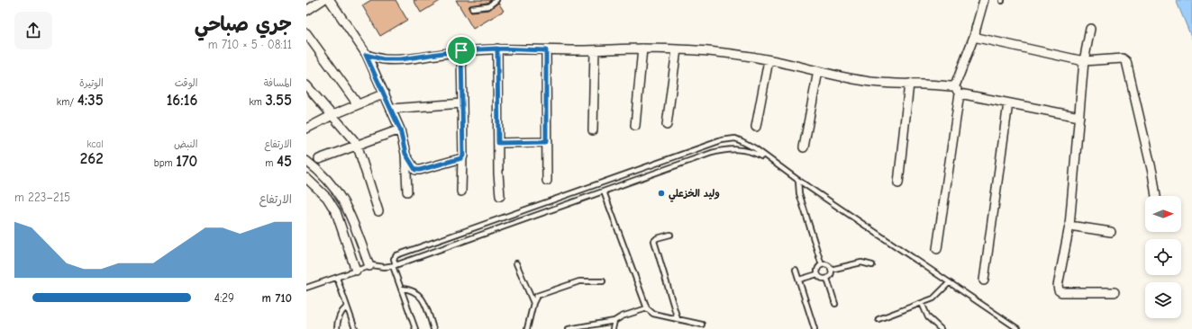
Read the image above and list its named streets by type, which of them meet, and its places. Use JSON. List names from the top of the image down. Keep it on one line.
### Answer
{"places":["وليد الخزعلي"],"north":"right","page":{"heading":["جري صباحي","08:11 · 5 × 710 m"],"stats":[["المسافة","3.55 km"],["الوقت","16:16"],["الوتيرة","4:35 /km"],["الارتفاع","45 m"],["النبض","170 bpm"],["kcal","262"]],"chart":["الارتفاع","215–223 m"],"list":[{"name":"710 m","note":"4:29"}]}}
